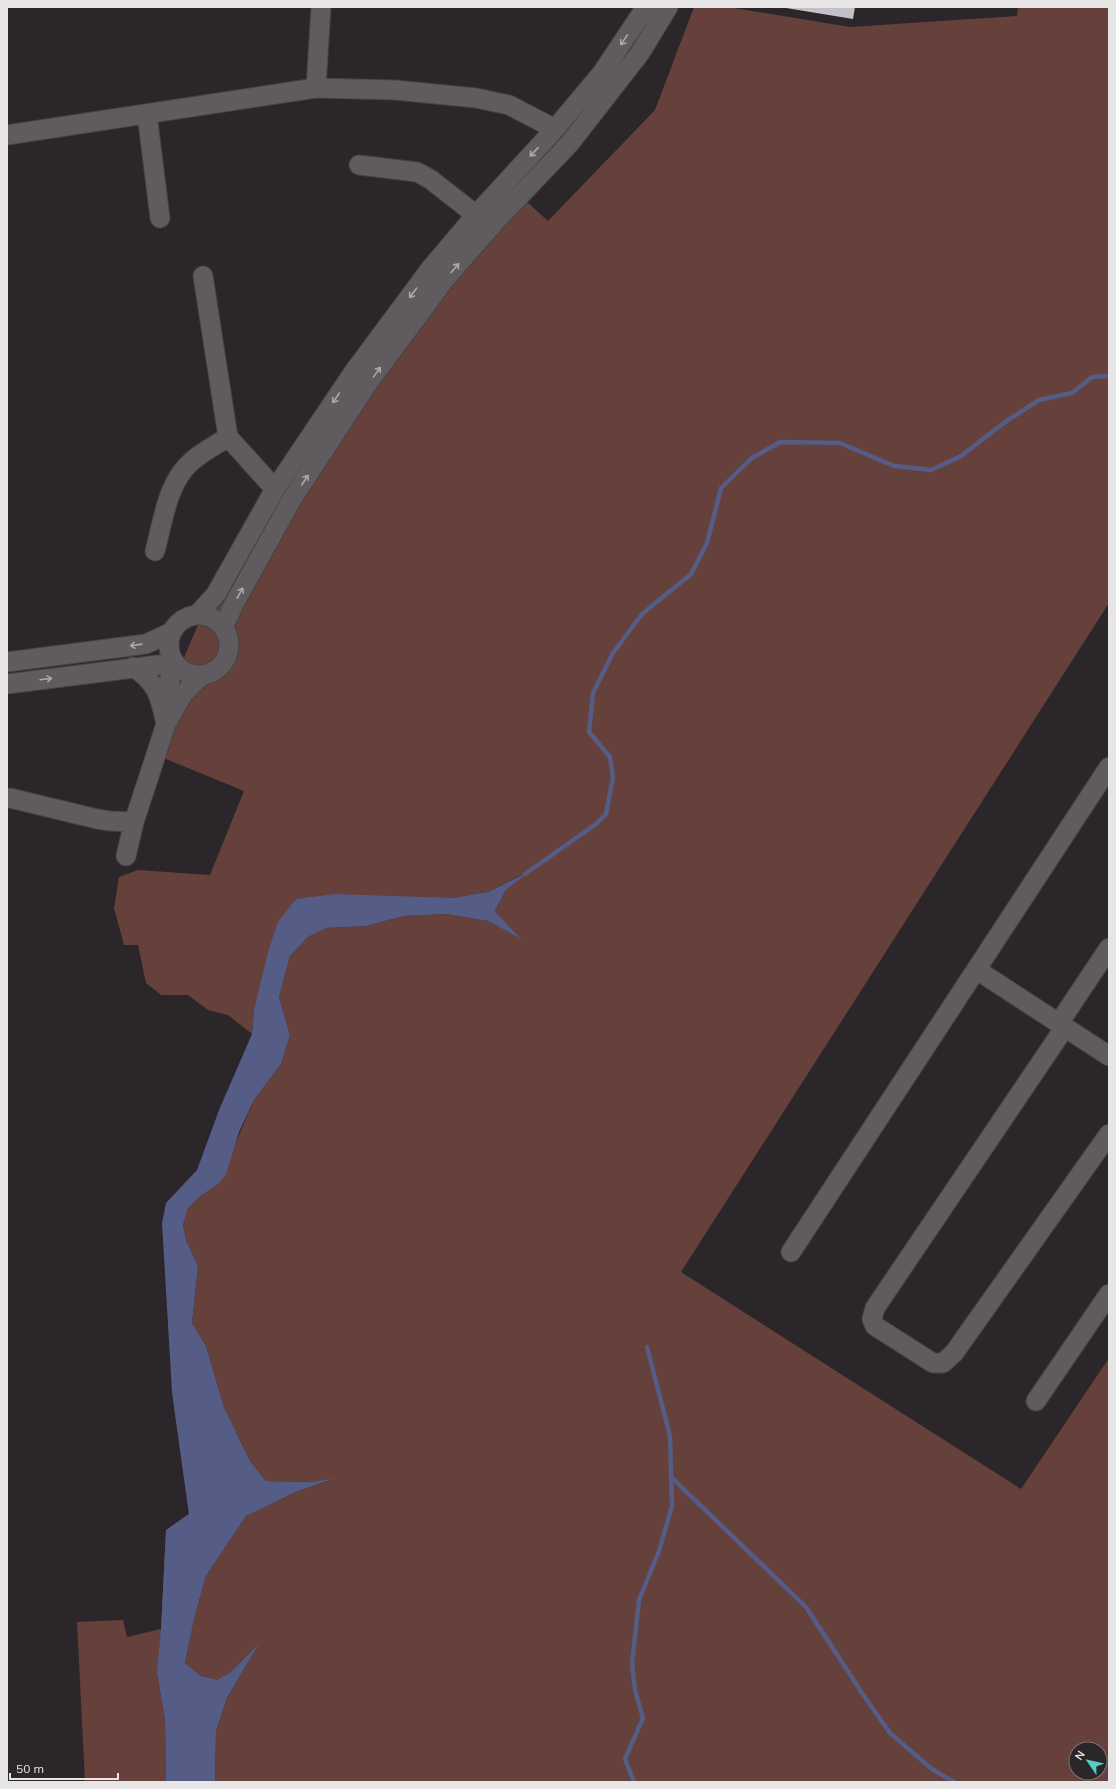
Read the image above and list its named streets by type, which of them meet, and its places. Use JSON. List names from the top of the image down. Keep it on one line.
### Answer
{"scale_bar":"50 m","north":"top left"}
